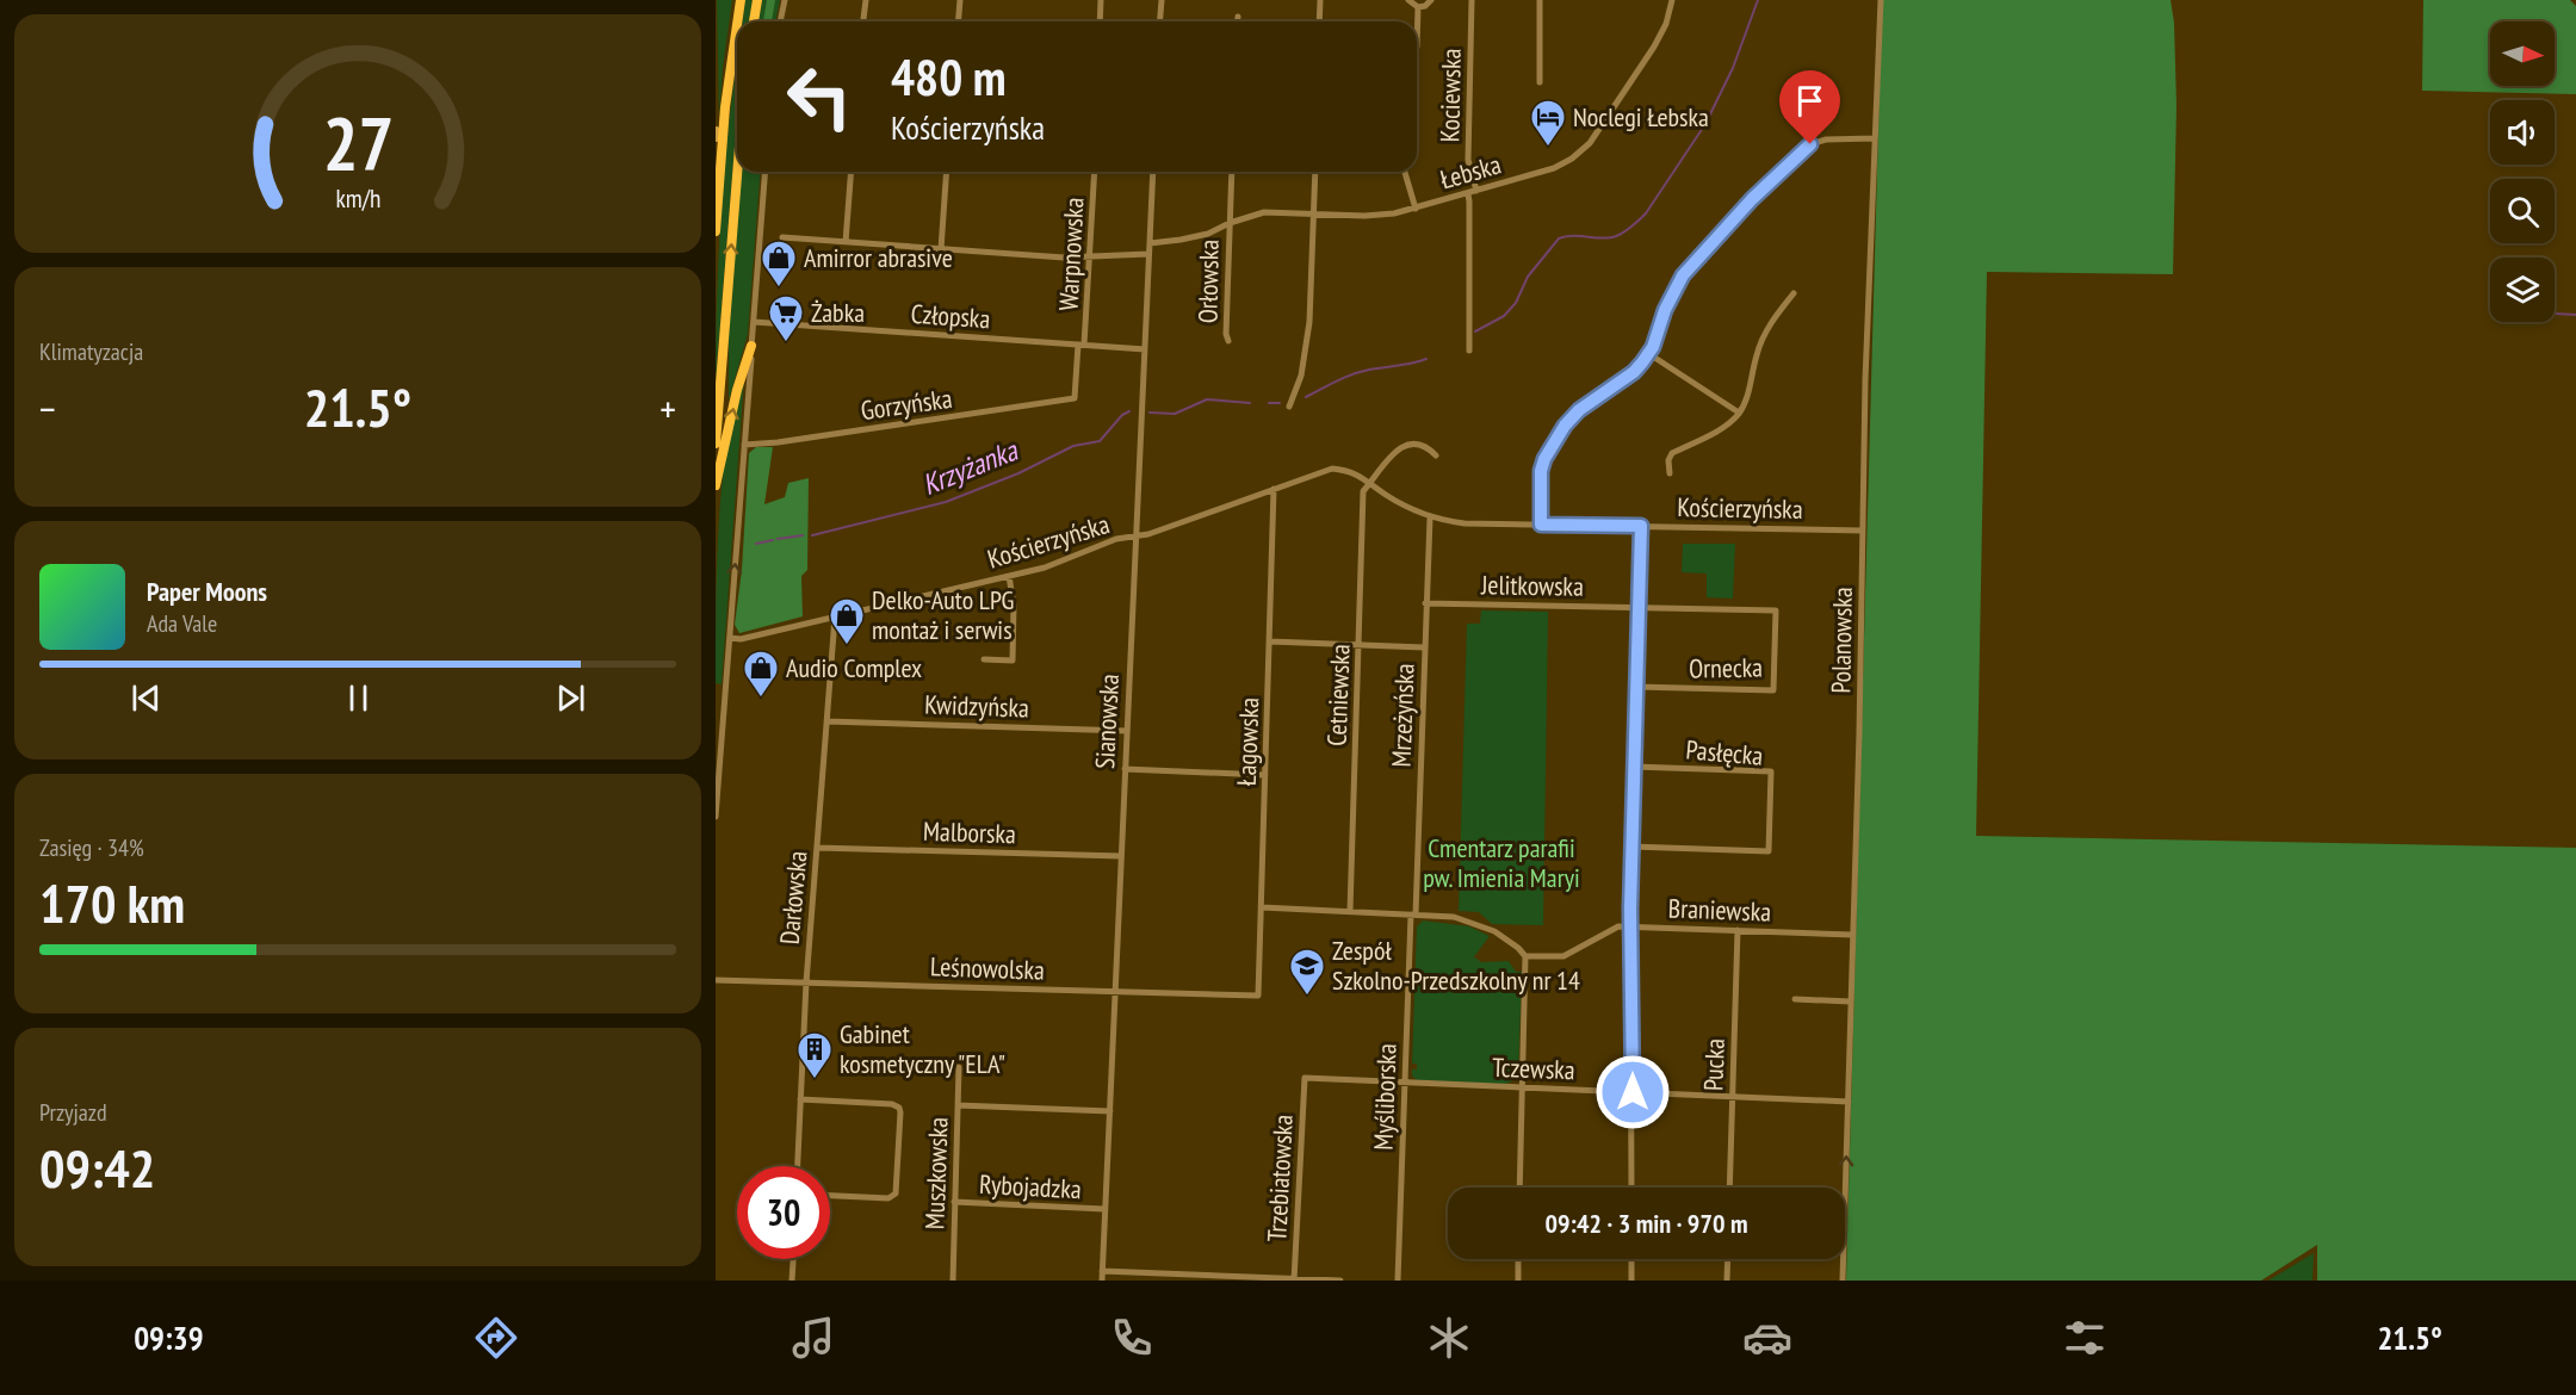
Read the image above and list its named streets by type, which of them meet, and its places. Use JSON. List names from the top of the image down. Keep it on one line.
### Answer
{"streets":{"street":["Kociewska","Łebska","Warpnowska","Orłowska","Człopska","Gorzyńska","Kościerzyńska","Jelitkowska","Polanowska","Ornecka","Cetniewska","Kwidzyńska","Mrzeżyńska","Sianowska","Łagowska","Pasłęcka","Malborska","Darłowska","Braniewska","Leśnowolska","Pucka","Tczewska","Myśliborska","Muszkowska","Trzebiatowska","Rybojadzka"]},"crossings":[["Kociewska","Łebska"],["Łebska","Orłowska"],["Łebska","Sianowska"],["Warpnowska","Człopska"],["Warpnowska","Gorzyńska"],["Człopska","Sianowska"],["Kościerzyńska","Polanowska"],["Kościerzyńska","Cetniewska"],["Kościerzyńska","Mrzeżyńska"],["Kościerzyńska","Sianowska"],["Kościerzyńska","Łagowska"],["Kościerzyńska","Darłowska"],["Jelitkowska","Ornecka"],["Jelitkowska","Mrzeżyńska"],["Polanowska","Braniewska"],["Polanowska","Tczewska"],["Kwidzyńska","Sianowska"],["Kwidzyńska","Darłowska"],["Mrzeżyńska","Myśliborska"],["Sianowska","Malborska"],["Sianowska","Leśnowolska"],["Sianowska","Rybojadzka"],["Łagowska","Leśnowolska"],["Malborska","Darłowska"],["Darłowska","Leśnowolska"],["Braniewska","Pucka"],["Pucka","Tczewska"],["Tczewska","Myśliborska"],["Tczewska","Trzebiatowska"],["Muszkowska","Rybojadzka"]],"water":["Krzyżanka"],"parks":["Cmentarz parafii pw. Imienia Maryi"],"places":{"hotel":["Noclegi Łebska"],"shop":["Amirror abrasive","Delko-Auto LPG montaż i serwis","Audio Complex"],"supermarket":["Żabka"],"school or university":["Zespół Szkolno-Przedszkolny nr 14"],"building":["Gabinet kosmetyczny \"ELA\""]},"north":"right","page":{"turn":["480 m","Kościerzyńska"],"tile":["Klimatyzacja",["Zasięg · 34%","170 km"],["Przyjazd","09:42"]],"heat":["−","21.5°","+"],"song":["Paper Moons","Ada Vale"],"limit":"30","trip":"09:42 · 3 min · 970 m","tabs":["09:39","21.5°"],"gauge":["27","km/h"]}}
